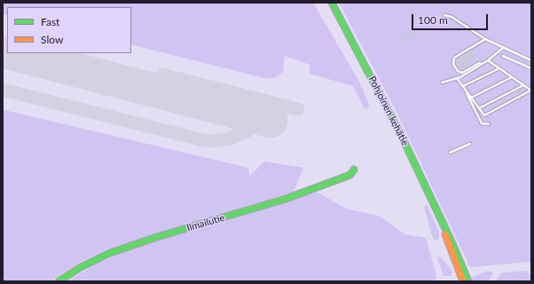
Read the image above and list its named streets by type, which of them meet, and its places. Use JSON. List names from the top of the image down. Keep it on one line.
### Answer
{"streets":{"main road":["Pohjoinen kehätie","Ilmailutie"]},"legend":["Fast","Slow"],"scale_bar":"100 m"}
